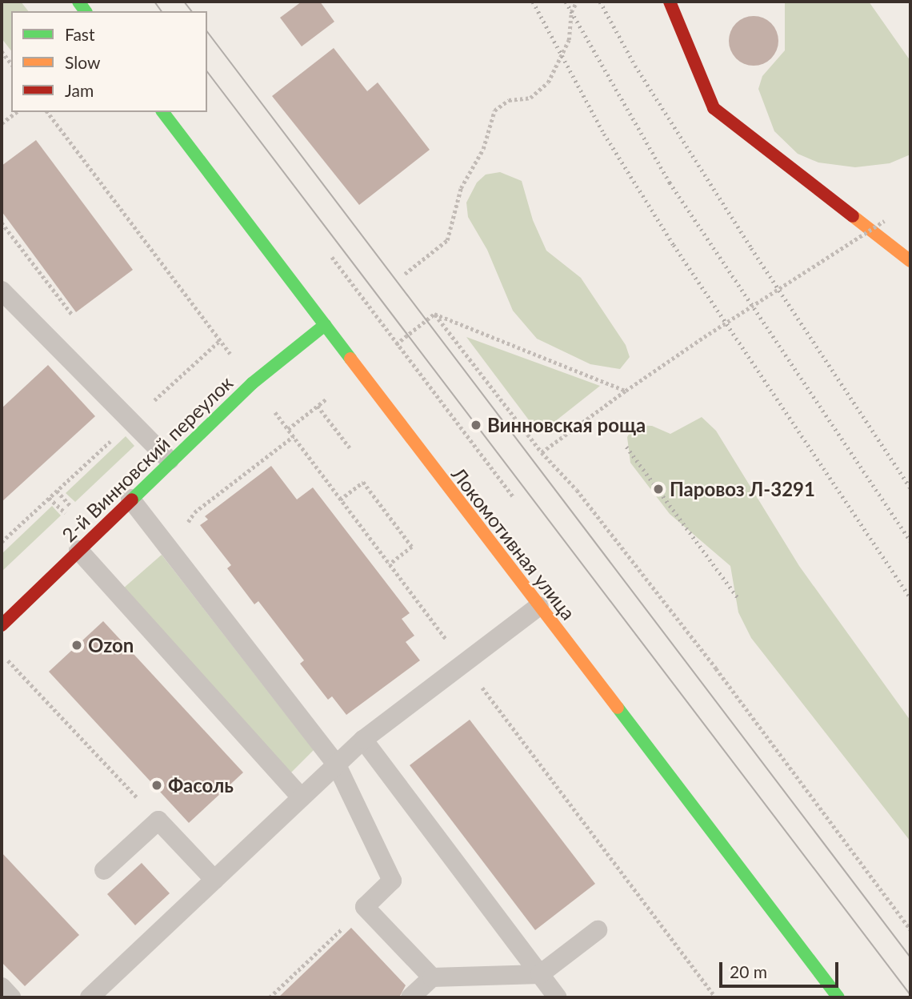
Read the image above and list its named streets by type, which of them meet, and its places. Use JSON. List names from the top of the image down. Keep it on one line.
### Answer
{"streets":{"main road":["2-й Винновский переулок","Локомотивная улица"]},"crossings":[["2-й Винновский переулок","Локомотивная улица"]],"places":["Винновская роща","Паровоз Л-3291","Ozon","Фасоль"],"legend":["Fast","Slow","Jam"],"scale_bar":"20 m"}
